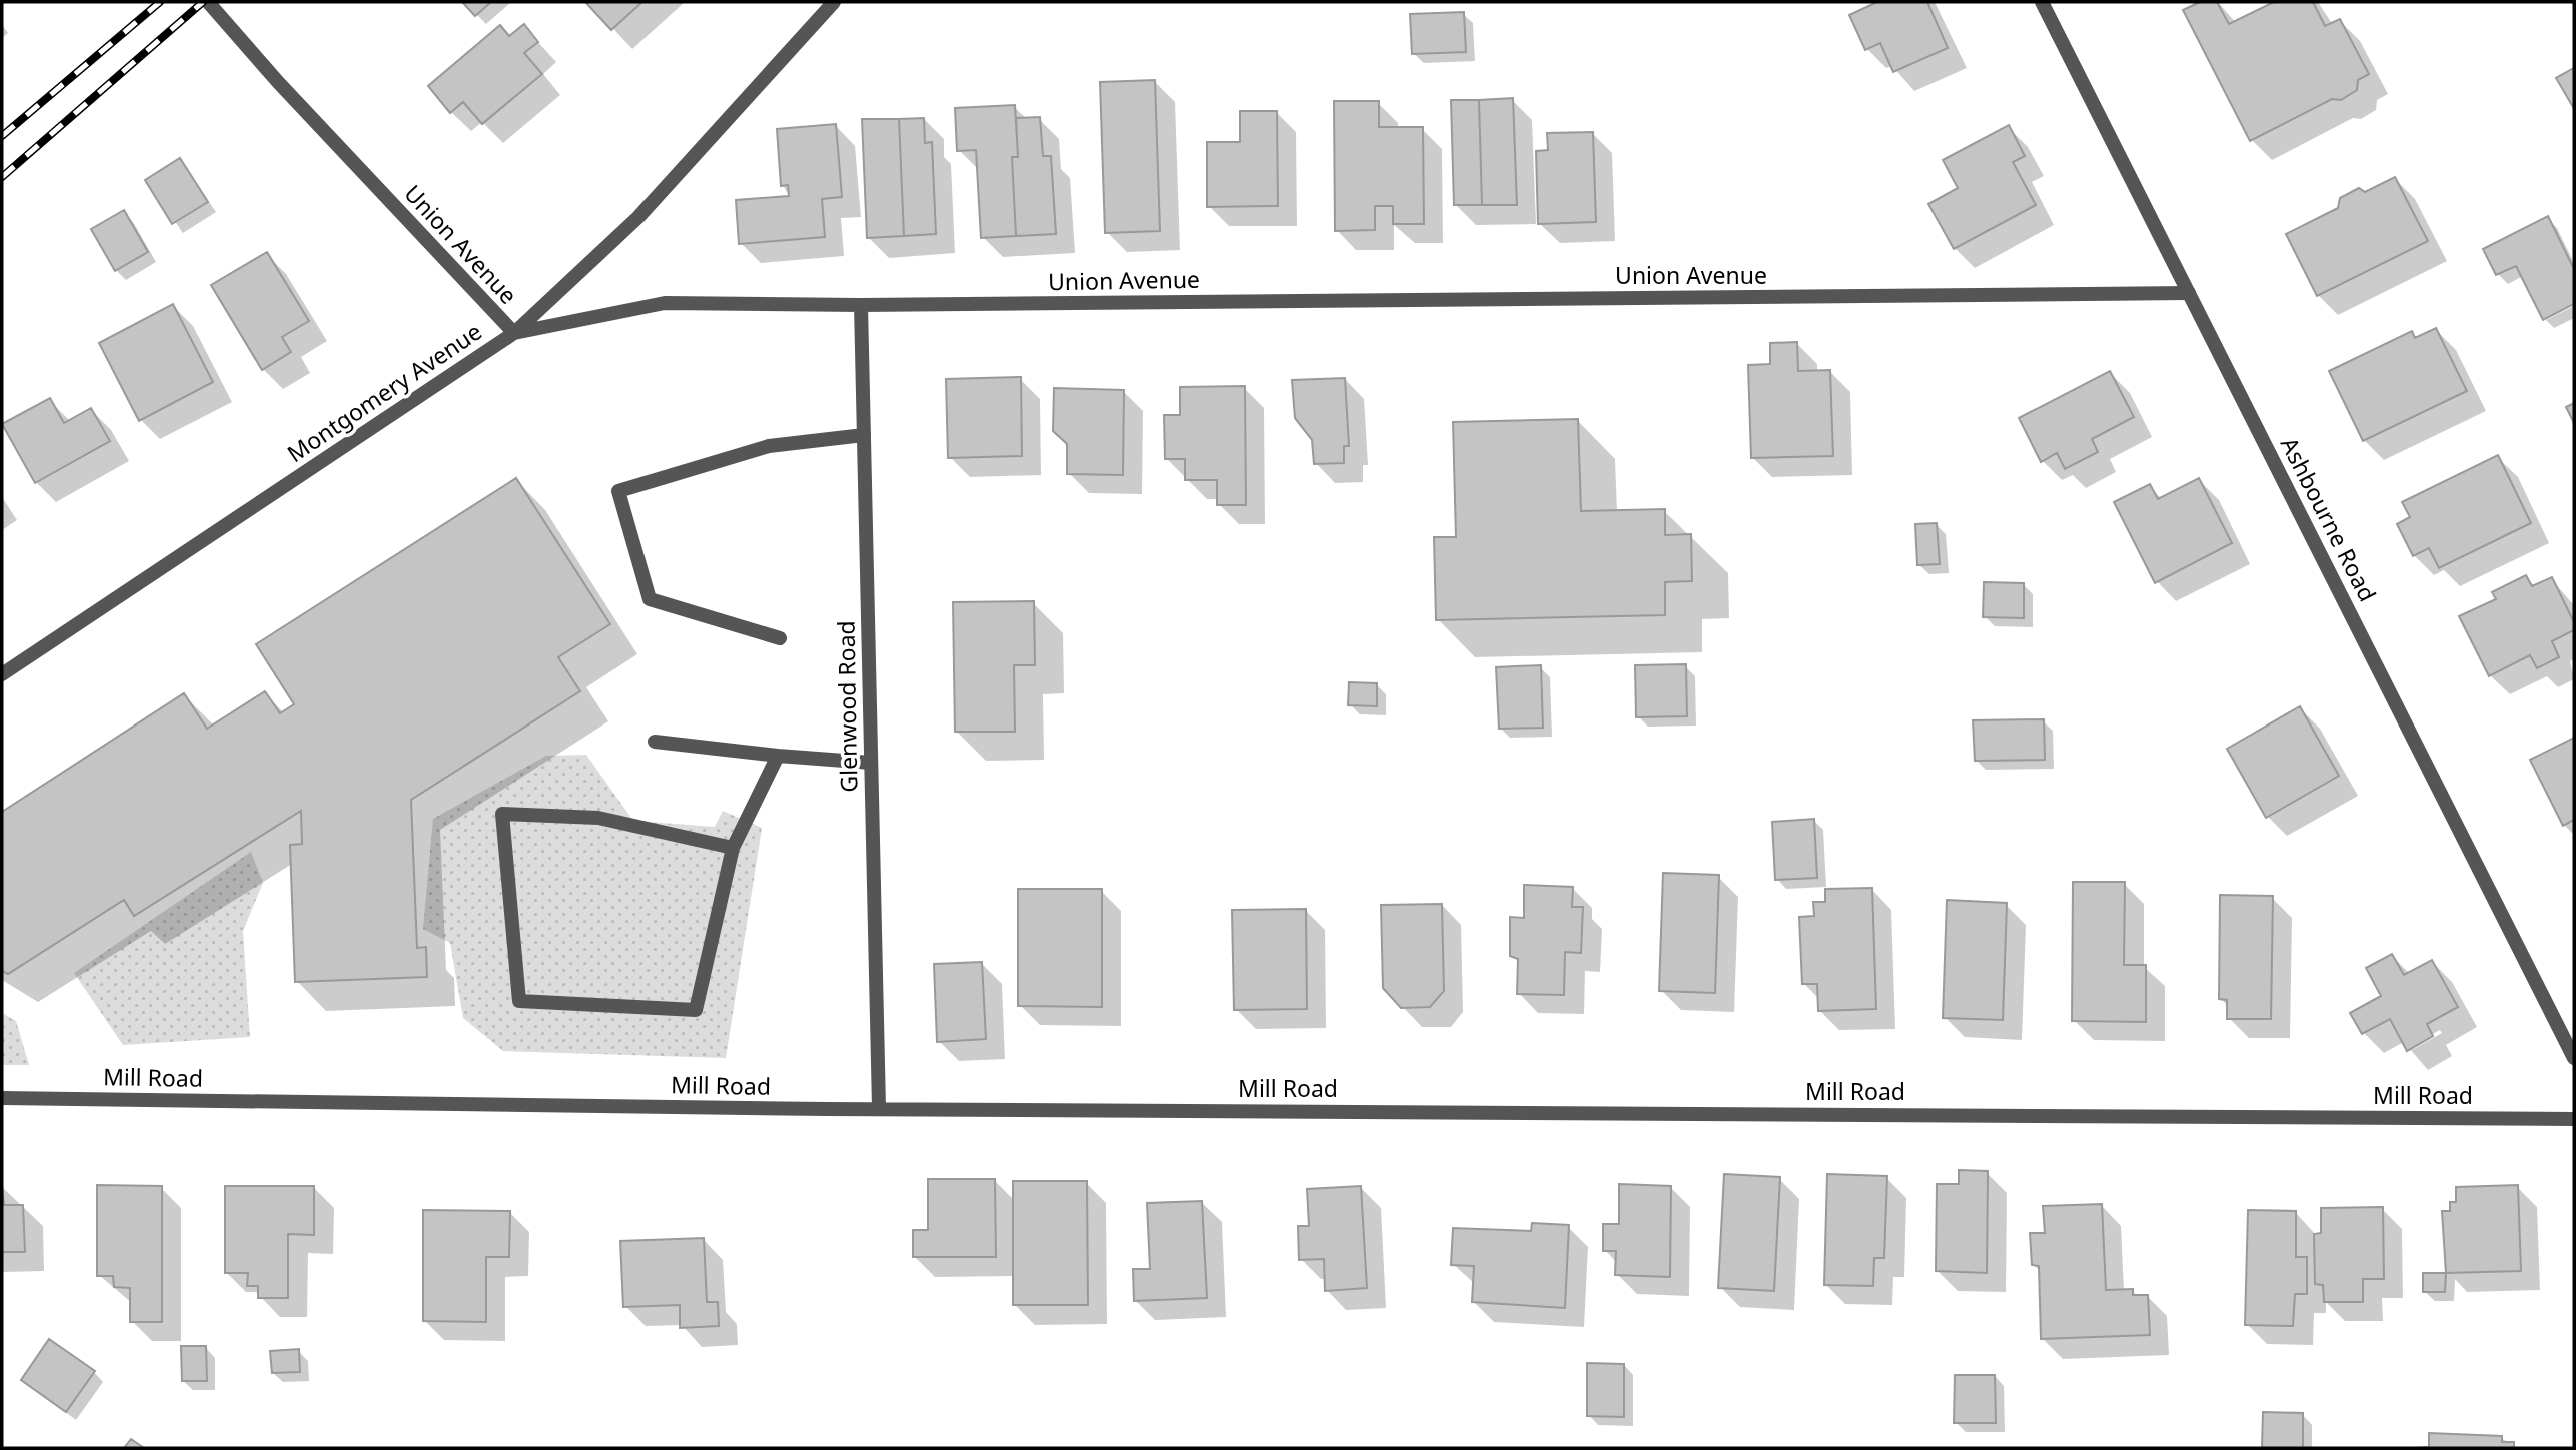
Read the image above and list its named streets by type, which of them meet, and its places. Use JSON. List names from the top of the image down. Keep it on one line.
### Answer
{"streets":{"street":["Union Avenue","Montgomery Avenue","Ashbourne Road","Glenwood Road","Mill Road"]},"crossings":[["Union Avenue","Montgomery Avenue"],["Union Avenue","Ashbourne Road"],["Union Avenue","Glenwood Road"],["Glenwood Road","Mill Road"]]}
